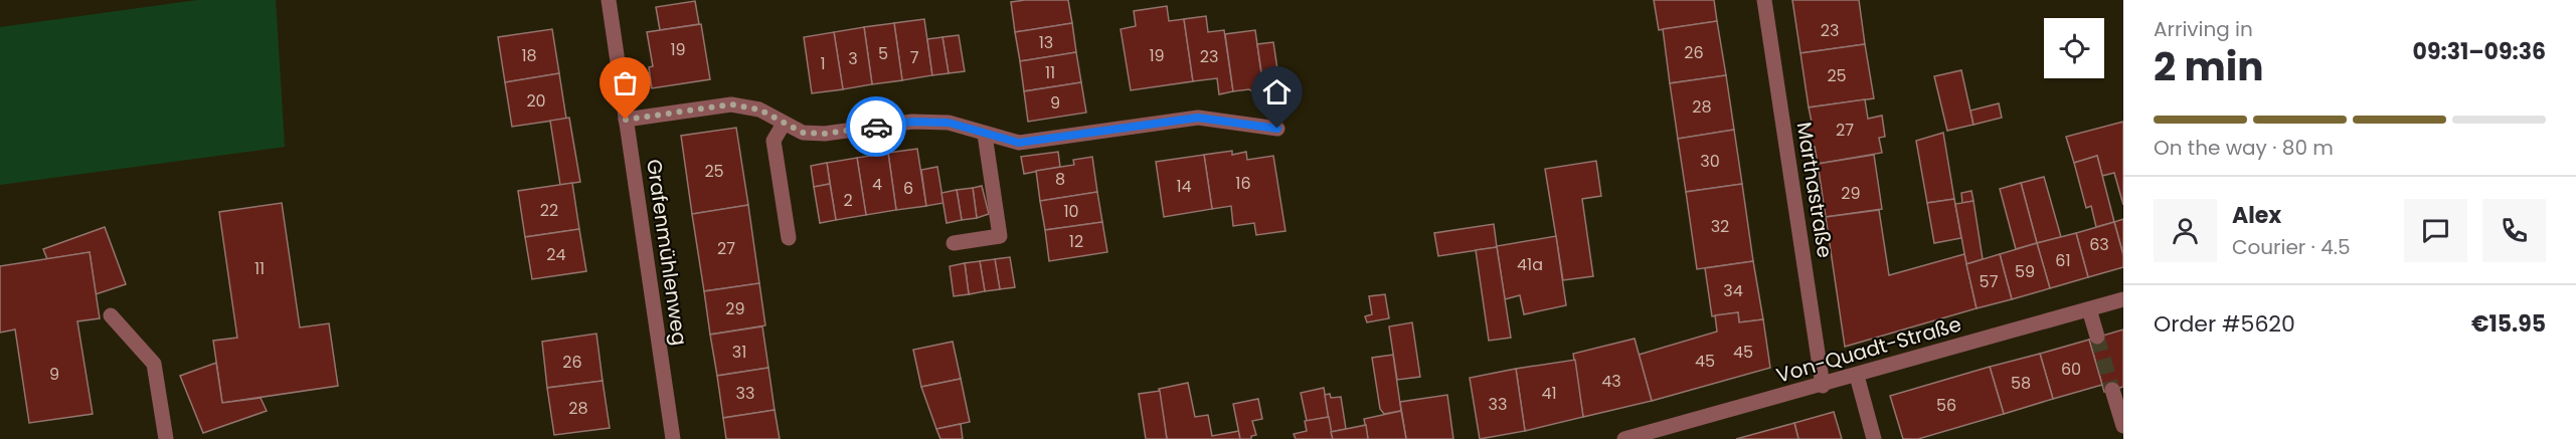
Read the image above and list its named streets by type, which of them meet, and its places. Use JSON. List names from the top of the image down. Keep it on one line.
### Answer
{"streets":{"street":["Marthastraße","Grafenmühlenweg","Von-Quadt-Straße"]},"crossings":[["Marthastraße","Von-Quadt-Straße"]],"house_numbers":["23","13","19","26","5","18","19","23","7","3","1","11","25","20","9","28","27","30","25","8","16","4","14","6","29","2","22","10","32","12","63","27","24","61","41a","11","59","57","34","29","31","45","45","26","60","9","43","58","33","41","33","56","28"],"page":{"heading":["2 min","Arriving in","09:31–09:36"],"panel":["Alex","Courier · 4.5","Order #5620","€15.95"],"bar":"On the way · 80 m"}}
